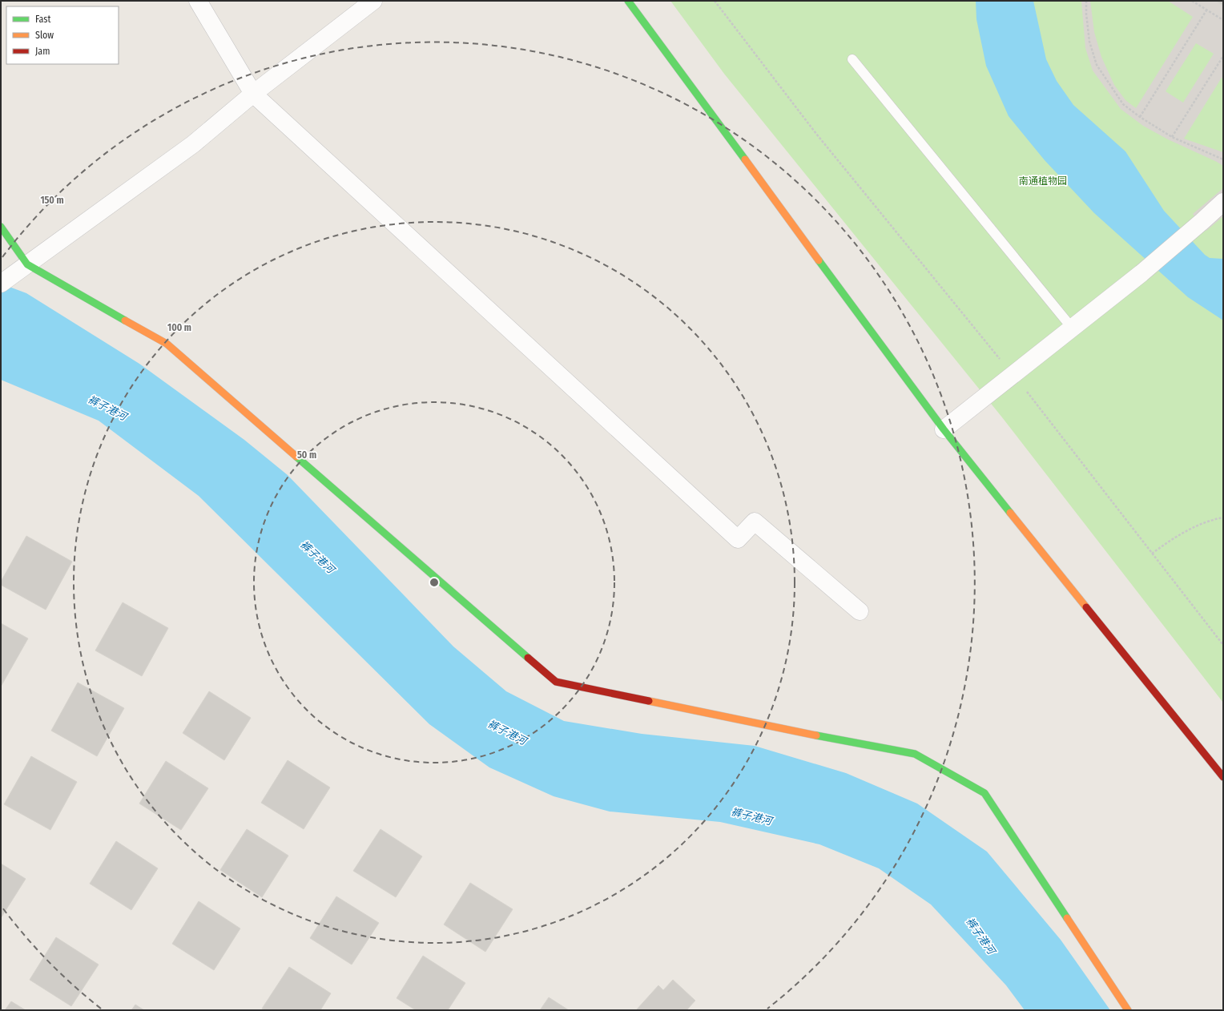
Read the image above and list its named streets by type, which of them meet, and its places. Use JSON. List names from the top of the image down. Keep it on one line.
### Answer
{"water":["裤子港河"],"parks":["南通植物园"],"legend":["Fast","Slow","Jam"],"rings":["150 m","100 m","50 m"]}
